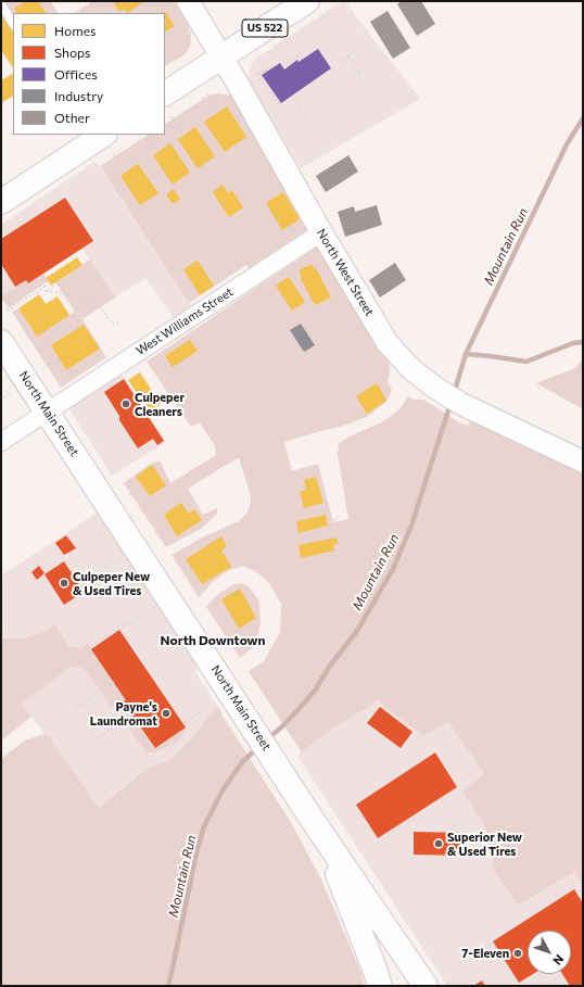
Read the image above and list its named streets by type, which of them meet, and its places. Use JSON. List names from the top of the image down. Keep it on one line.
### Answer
{"streets":{"main road":["US 522","North Main Street"],"street":["North West Street","West Williams Street"]},"crossings":[["US 522","North West Street"],["North West Street","West Williams Street"],["West Williams Street","North Main Street"]],"districts":["North Downtown"],"water":["Mountain Run"],"places":["Culpeper Cleaners","Culpeper New & Used Tires","Payne's Laundromat","Superior New & Used Tires","7-Eleven"],"legend":["Homes","Shops","Offices","Industry","Other"],"north":"bottom right"}
